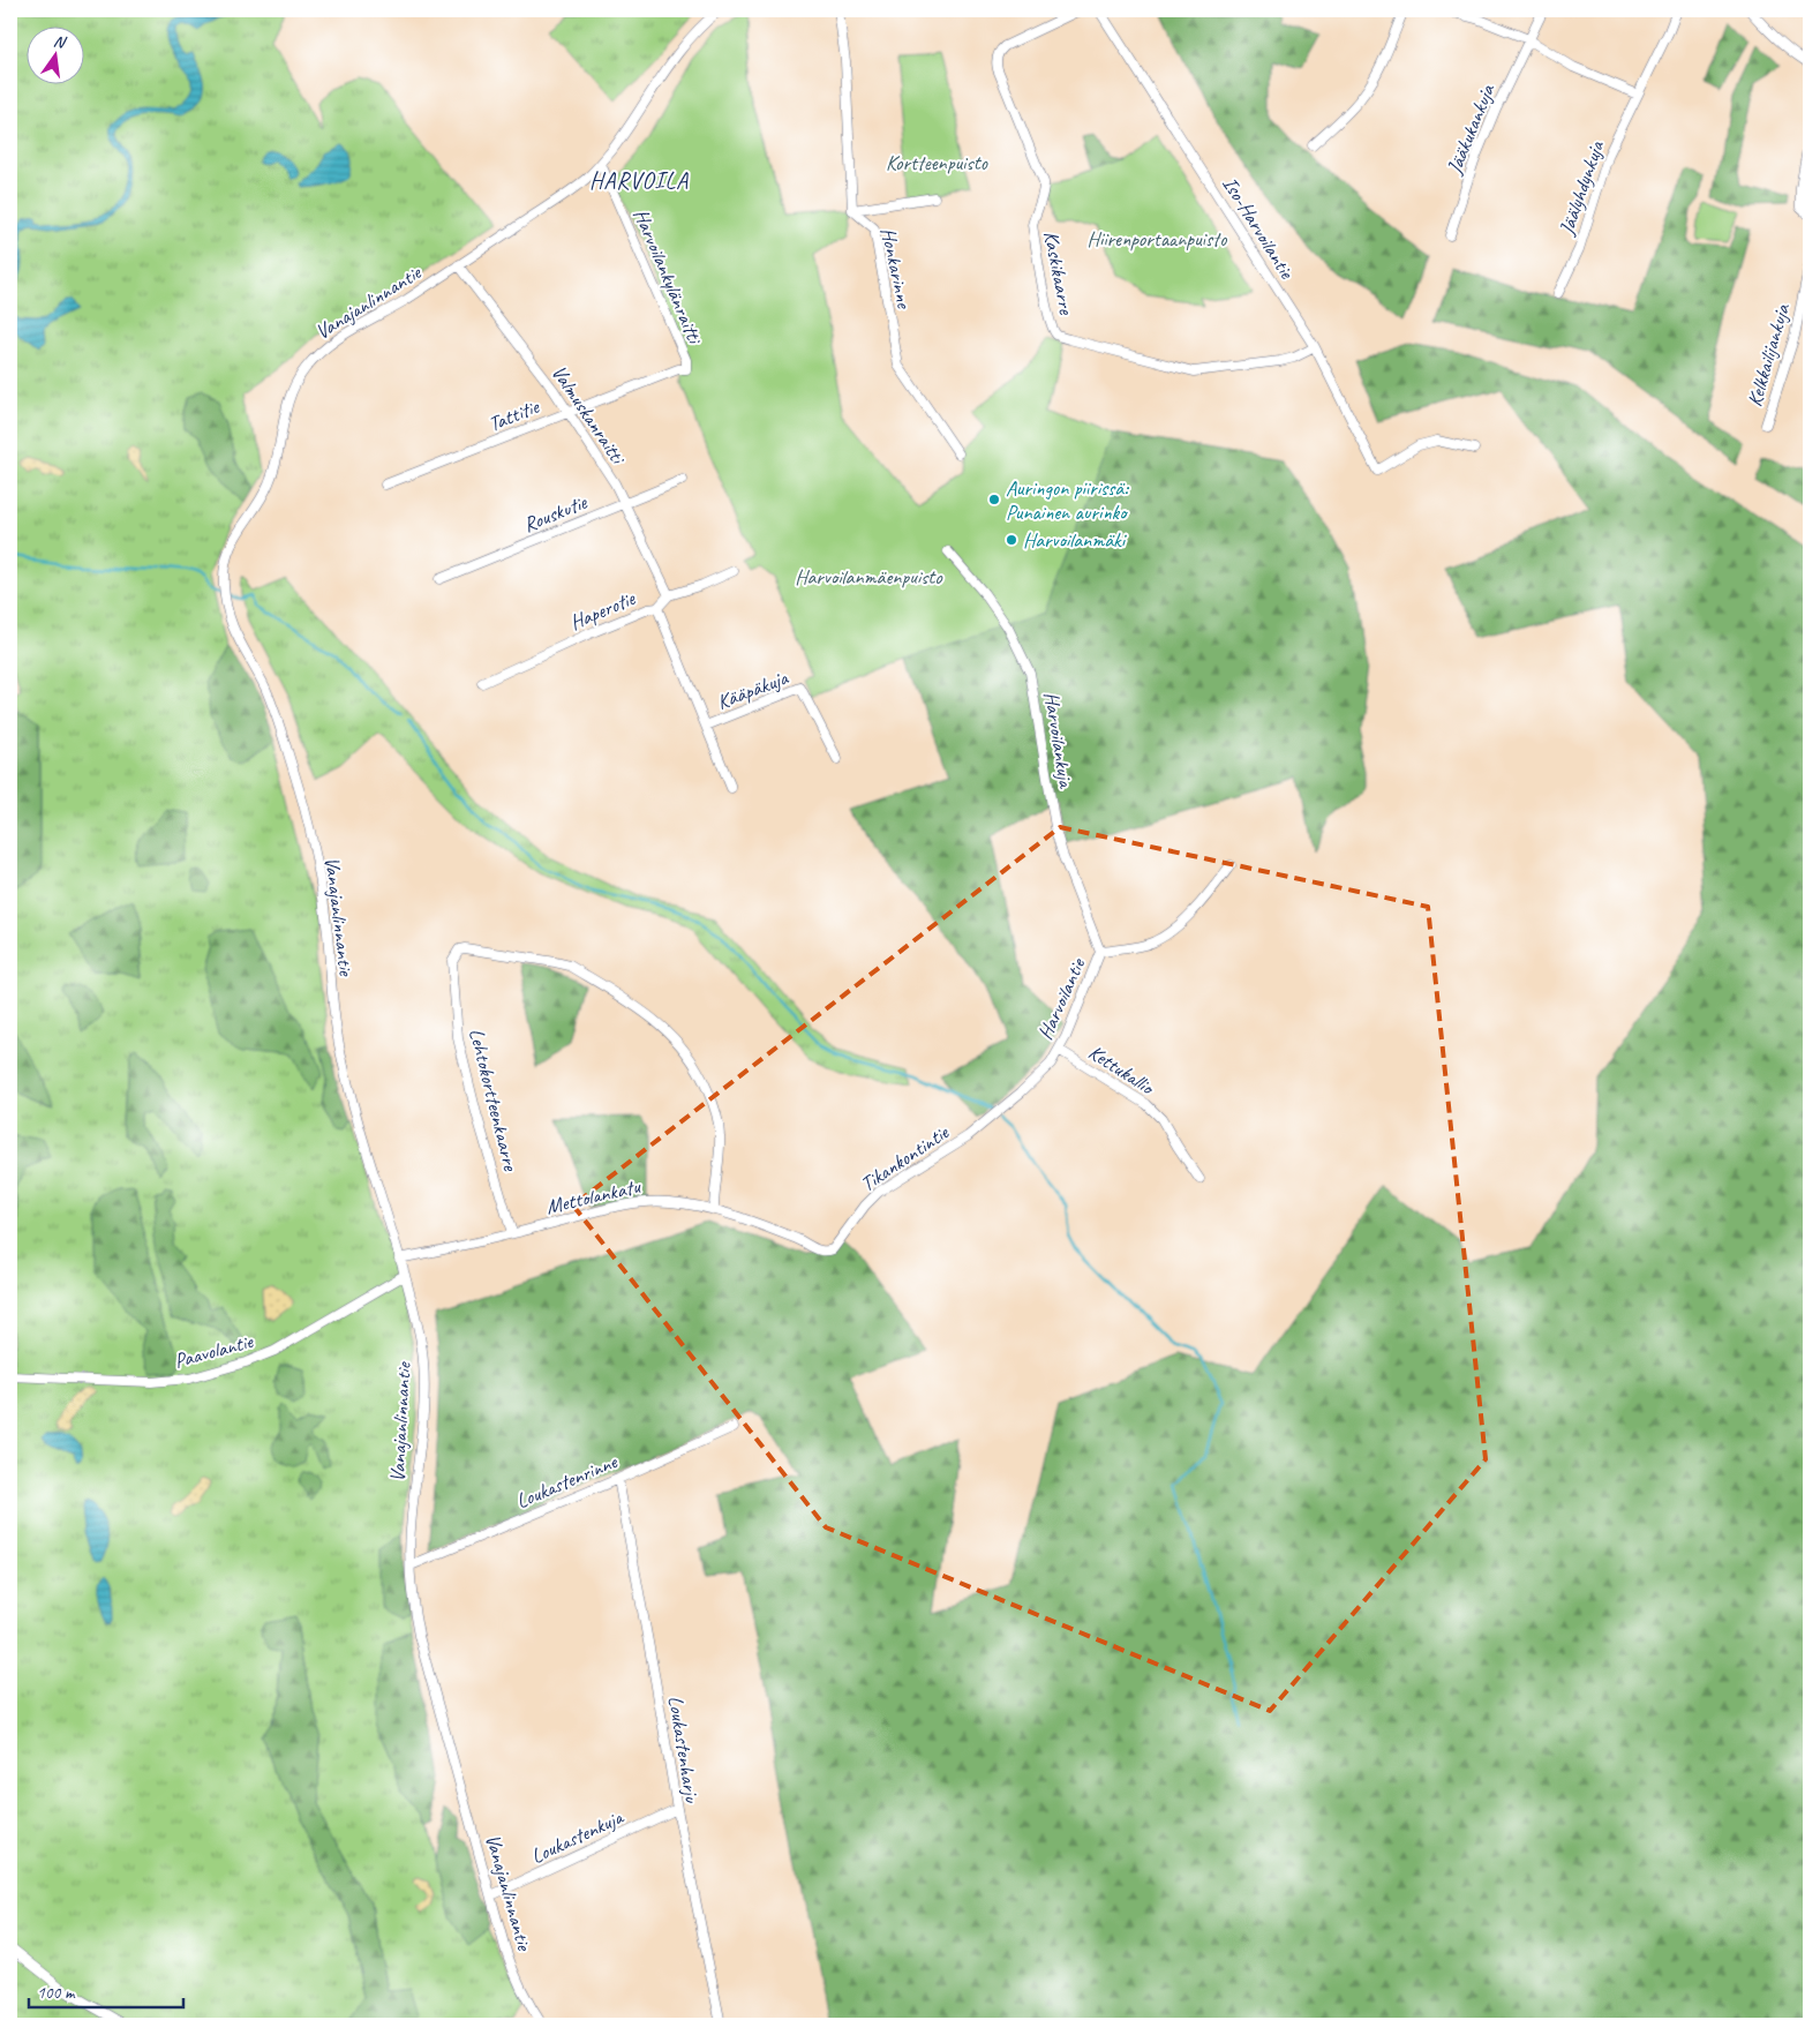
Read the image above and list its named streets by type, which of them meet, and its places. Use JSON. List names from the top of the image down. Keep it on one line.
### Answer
{"streets":{"street":["Jääkukankuja","Jäälyhdynkuja","Iso-Harvoilantie","Honkarinne","Kaskikaarre","Harvoilankylänraitti","Vanajanlinnantie","Kelkkailijankuja","Valmuskanraitti","Tattitie","Rouskutie","Haperotie","Kääpäkuja","Harvoilankuja","Harvoilantie","Kettukallio","Lehtokortteenkaarre","Tikankontintie","Mettolankatu","Paavolantie","Loukastenrinne","Loukastenharju","Loukastenkuja"]},"crossings":[["Iso-Harvoilantie","Kaskikaarre"],["Harvoilankylänraitti","Vanajanlinnantie"],["Harvoilankylänraitti","Tattitie"],["Vanajanlinnantie","Valmuskanraitti"],["Vanajanlinnantie","Mettolankatu"],["Vanajanlinnantie","Paavolantie"],["Vanajanlinnantie","Loukastenrinne"],["Vanajanlinnantie","Loukastenkuja"],["Valmuskanraitti","Tattitie"],["Valmuskanraitti","Rouskutie"],["Valmuskanraitti","Haperotie"],["Harvoilankuja","Harvoilantie"],["Harvoilantie","Kettukallio"],["Harvoilantie","Tikankontintie"],["Lehtokortteenkaarre","Mettolankatu"],["Tikankontintie","Mettolankatu"],["Loukastenrinne","Loukastenharju"],["Loukastenharju","Loukastenkuja"]],"districts":["HARVOILA"],"parks":["Kortteenpuisto","Hiirenportaanpuisto","Harvoilanmäenpuisto"],"places":["Auringon piirissä: Punainen aurinko","Harvoilanmäki"],"scale_bar":"100 m","north":"top"}
